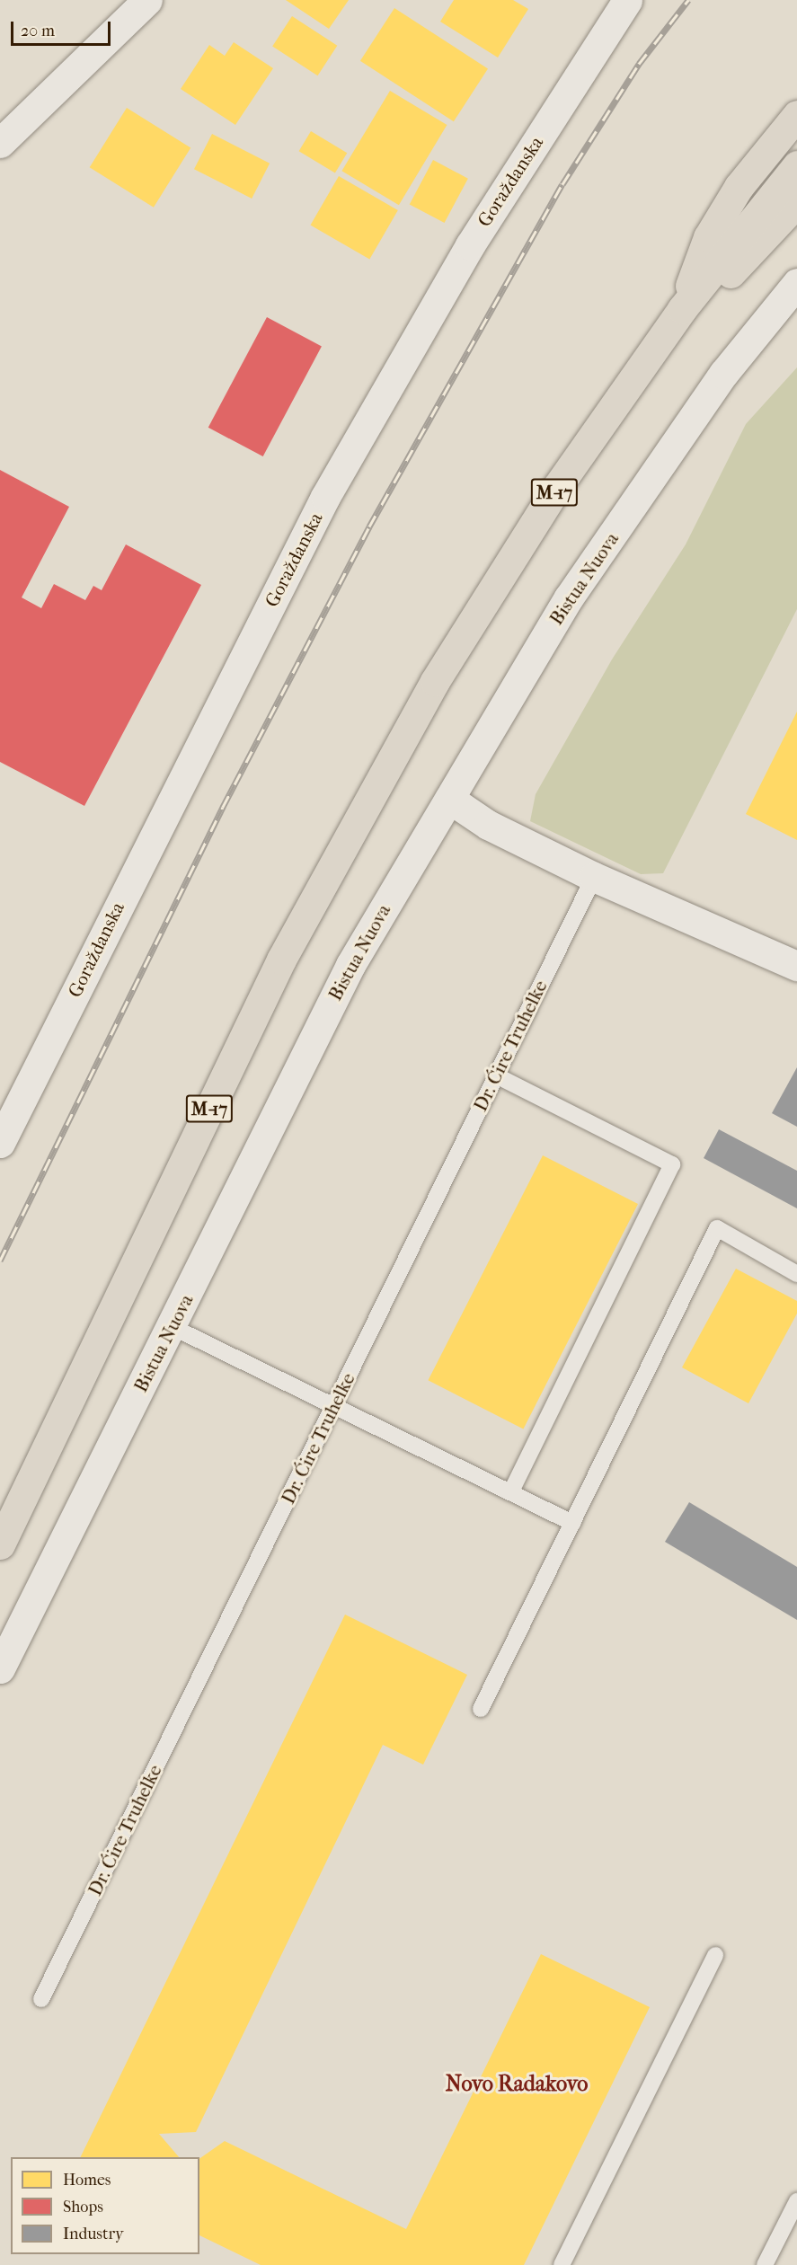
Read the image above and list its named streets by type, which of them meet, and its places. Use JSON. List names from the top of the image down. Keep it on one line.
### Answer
{"streets":{"highway":["M-17"],"street":["Goraždanska","Bistua Nuova"],"lane":["Dr. Ćire Truhelke"]},"districts":["Novo Radakovo"],"legend":["Homes","Shops","Industry"],"scale_bar":"20 m"}
